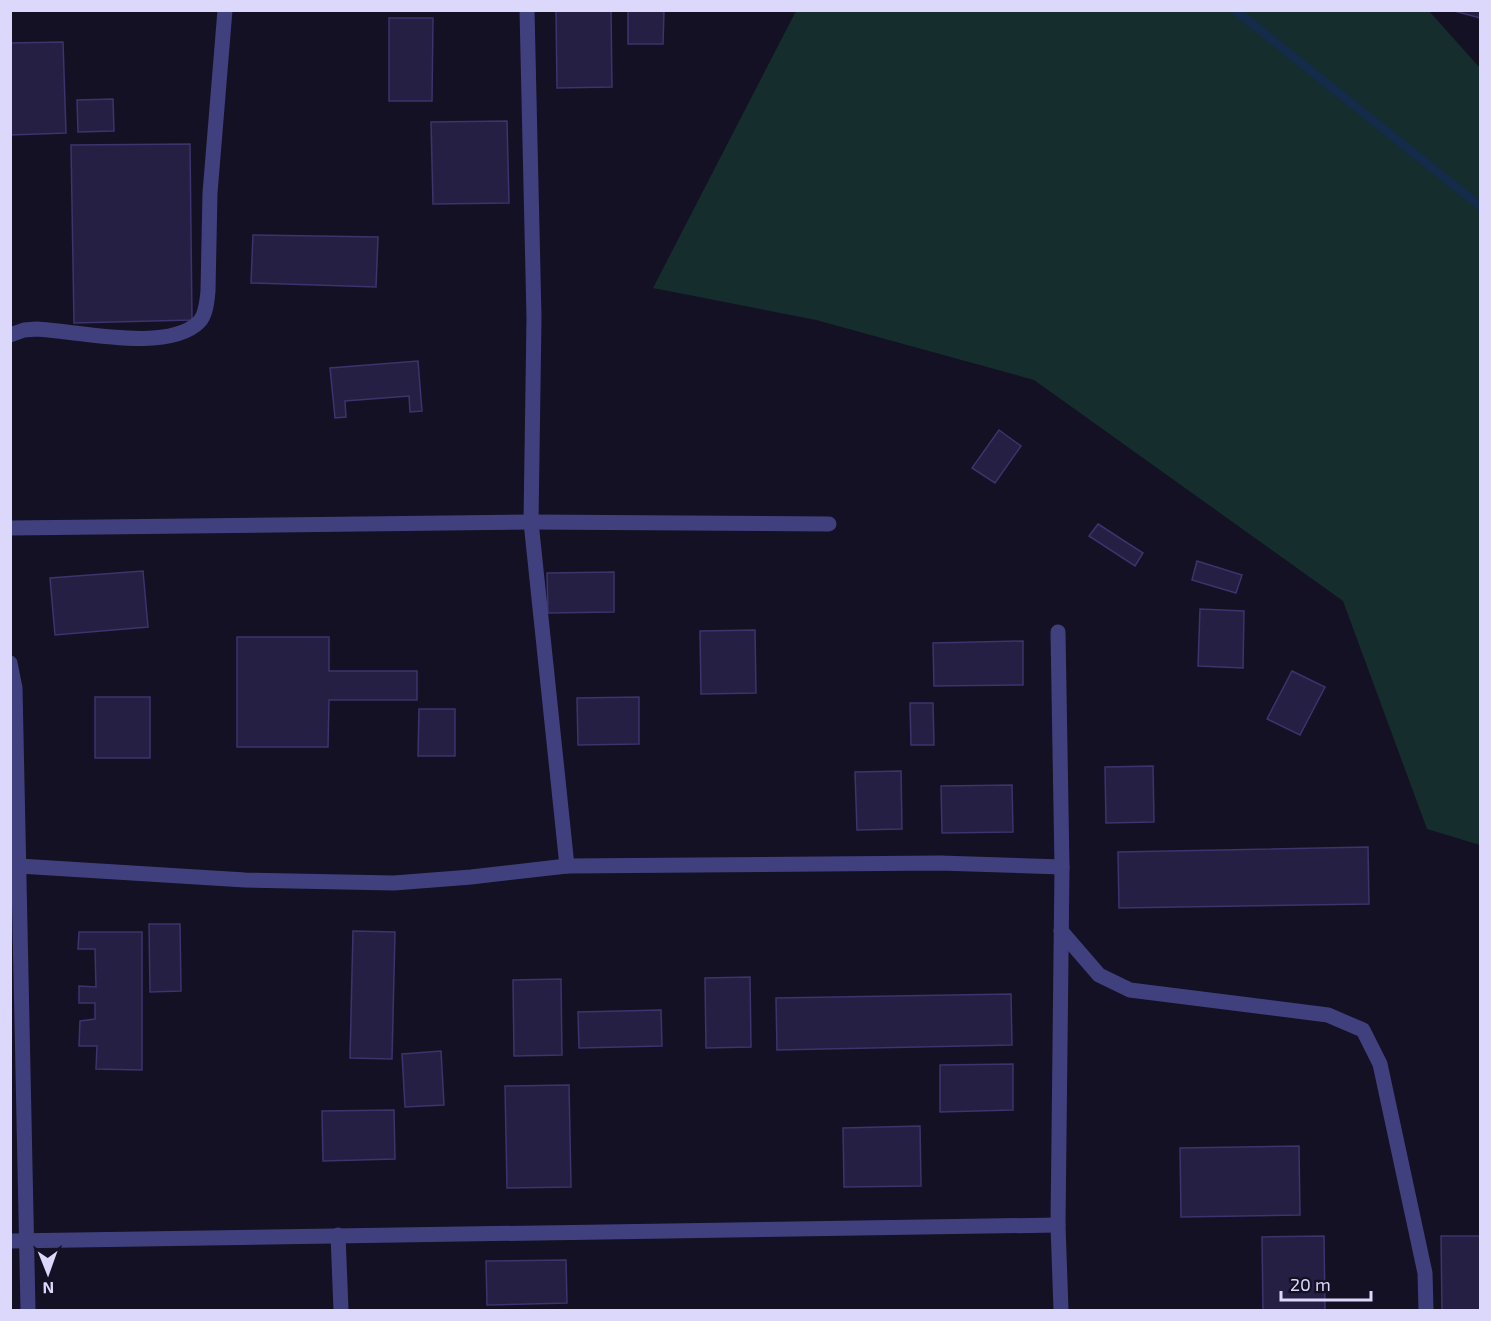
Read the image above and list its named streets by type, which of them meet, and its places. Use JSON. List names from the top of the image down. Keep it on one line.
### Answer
{"scale_bar":"20 m","north":"bottom"}
